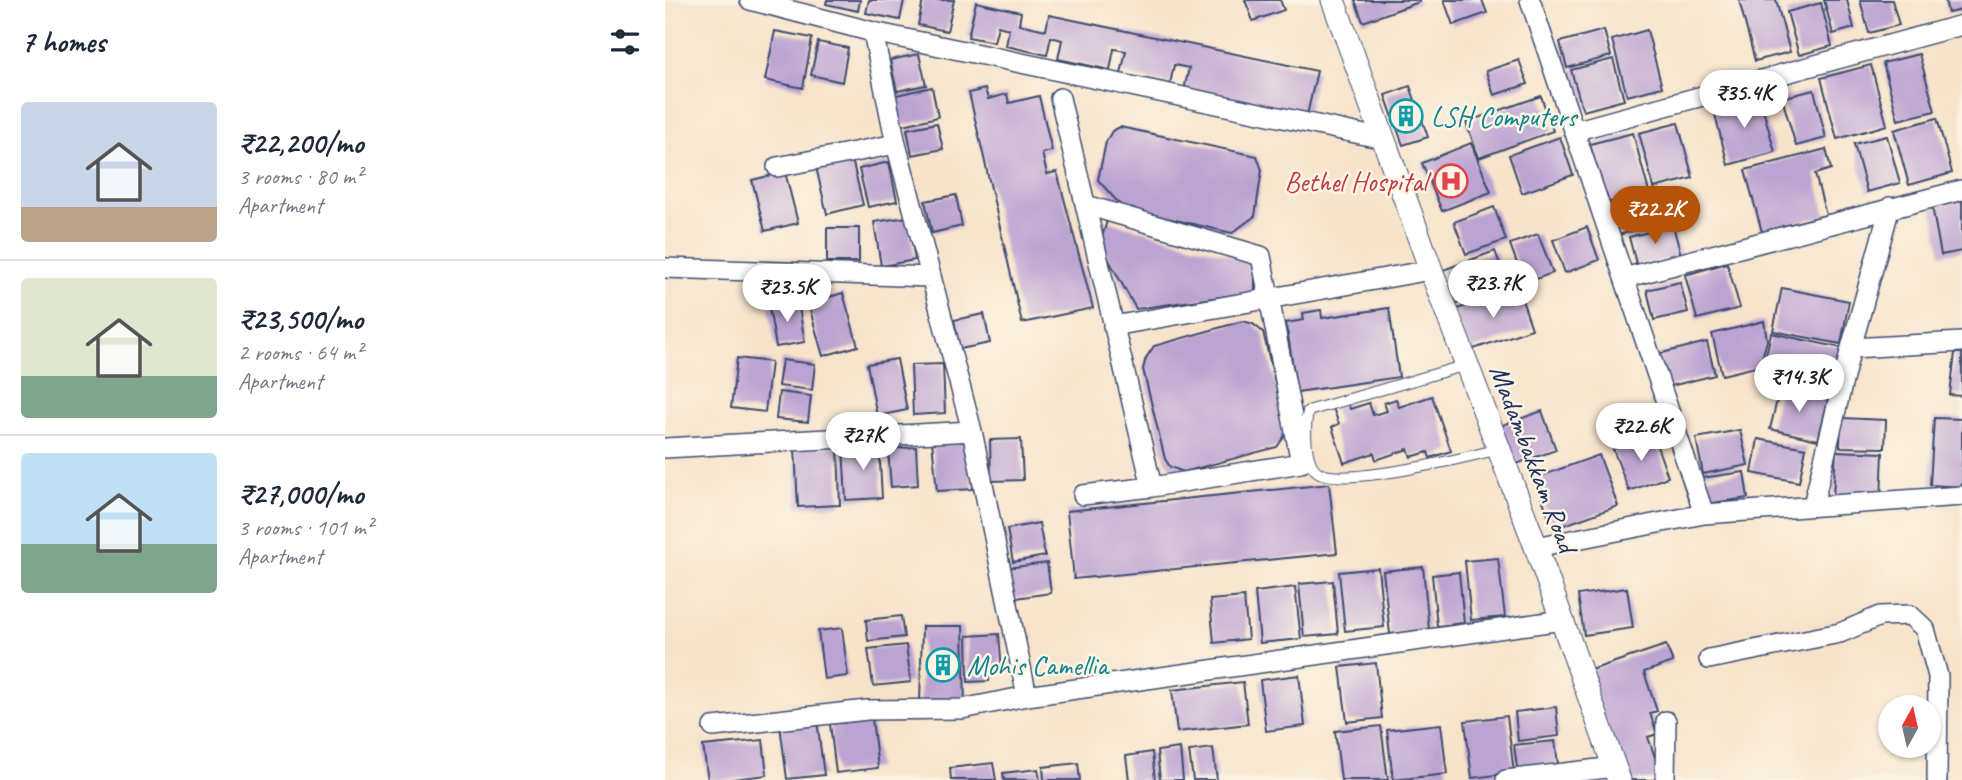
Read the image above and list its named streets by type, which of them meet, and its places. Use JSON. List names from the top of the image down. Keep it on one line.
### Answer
{"streets":{"street":["Madambakkam Road"]},"places":{"building":["LSH Computers","Mohis Camellia"],"hospital":["Bethel Hospital"]},"north":"top","page":{"heading":"7 homes","price":["₹35.4K","₹22.2K","₹23.7K","₹23.5K","₹14.3K","₹22.6K","₹27K"],"list":[{"name":"₹22,200/mo","note":"3 rooms · 80 m² · Apartment"},{"name":"₹23,500/mo","note":"2 rooms · 64 m² · Apartment"},{"name":"₹27,000/mo","note":"3 rooms · 101 m² · Apartment"}]}}
